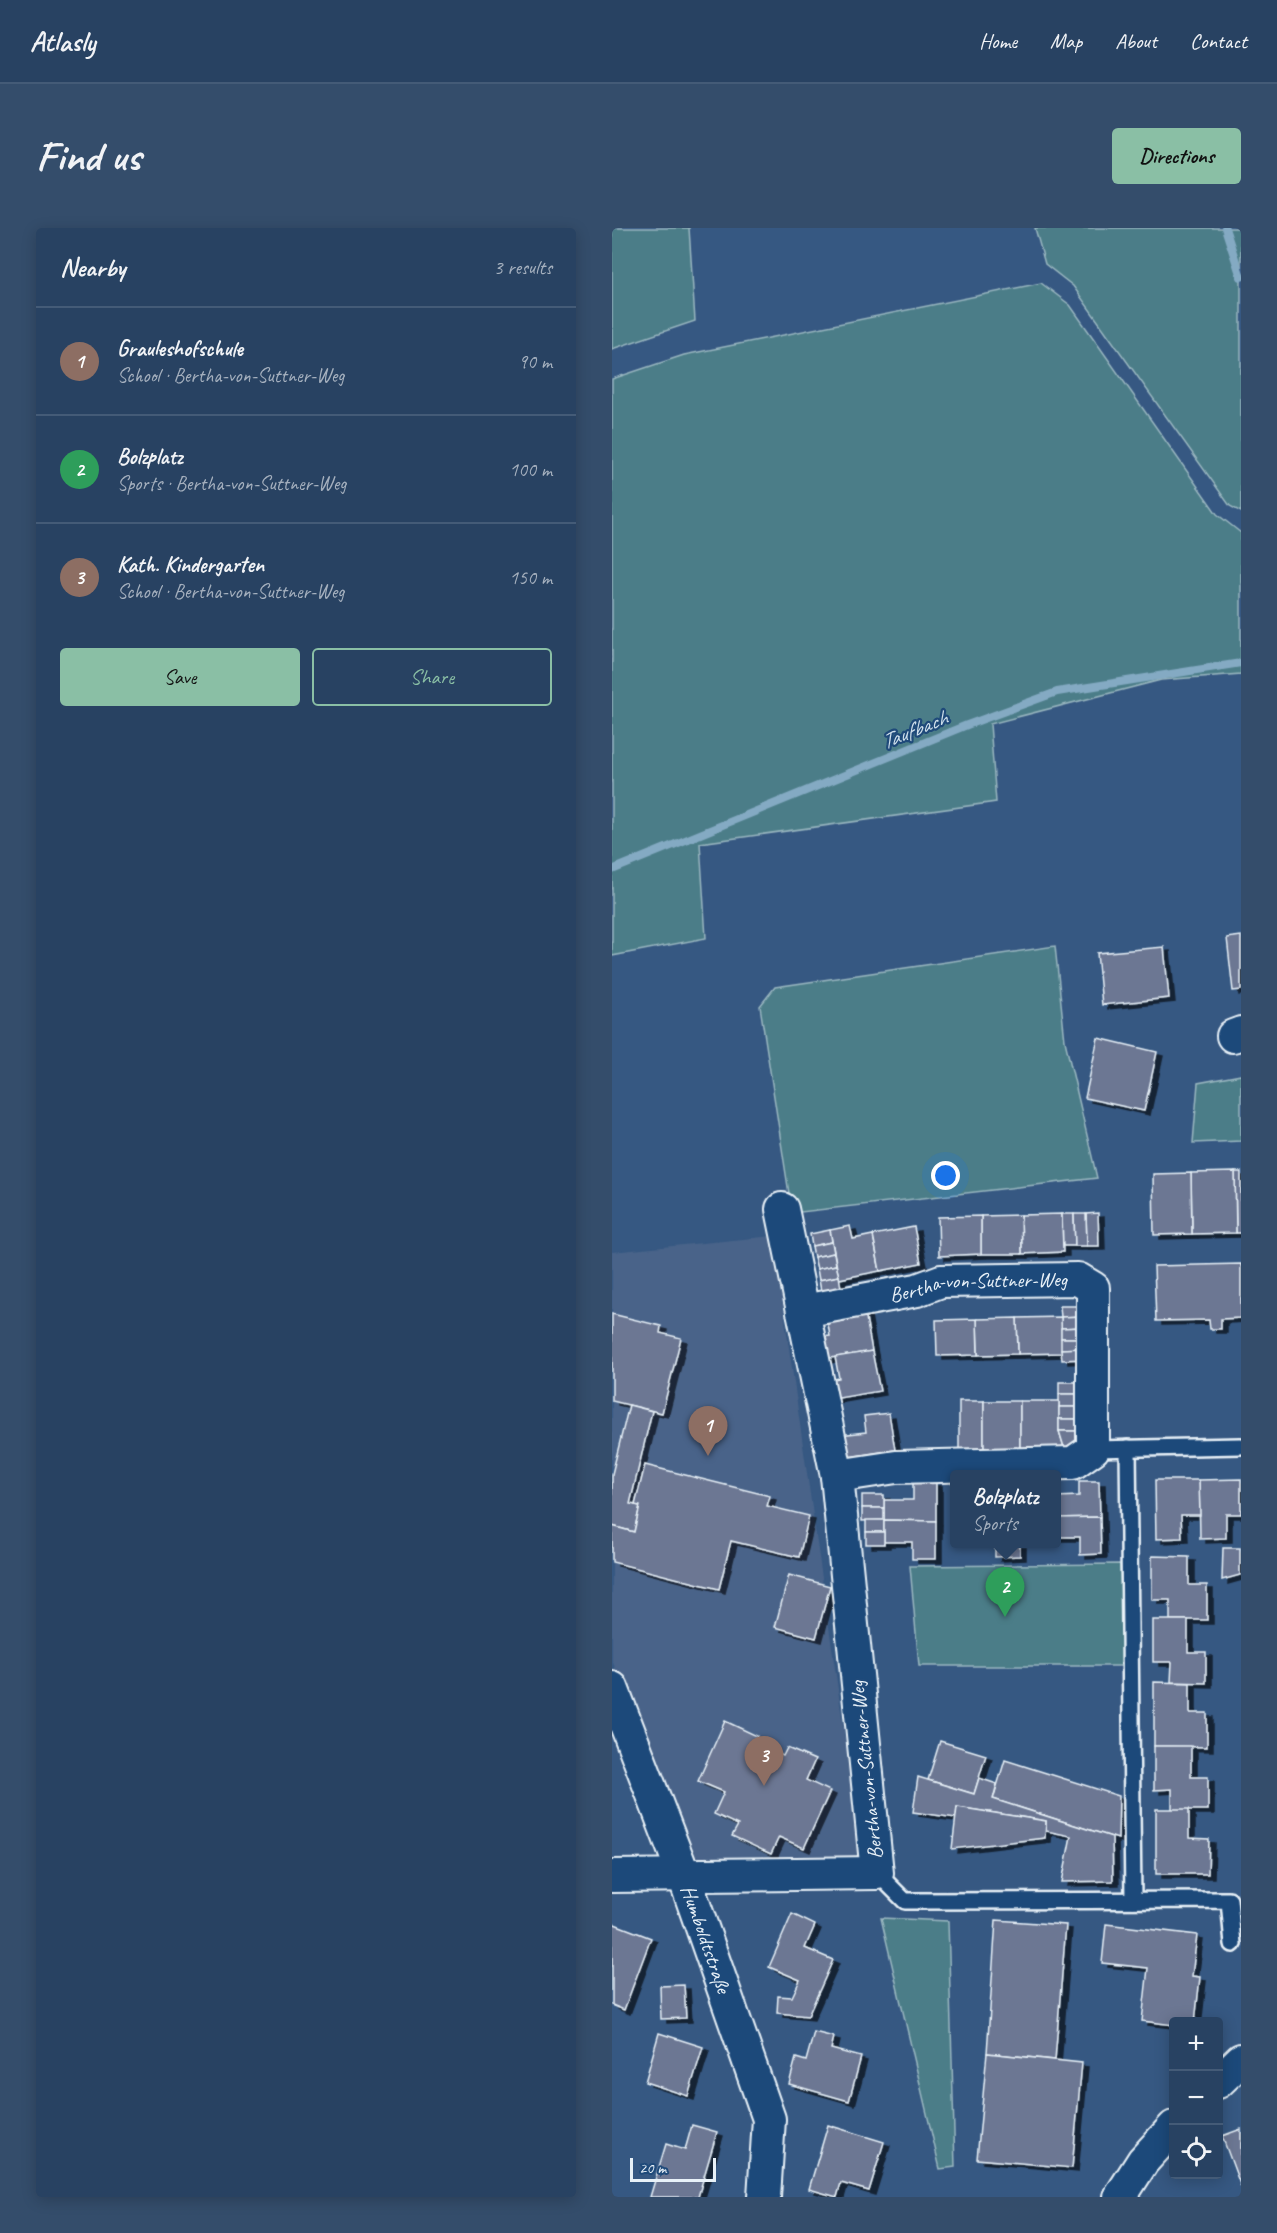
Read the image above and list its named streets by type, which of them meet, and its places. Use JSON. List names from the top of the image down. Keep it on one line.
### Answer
{"streets":{"street":["Bertha-von-Suttner-Weg","Humboldtstraße"]},"crossings":[["Bertha-von-Suttner-Weg","Humboldtstraße"]],"water":["Taufbach"],"scale_bar":"20 m","page":{"header":"Atlasly","nav":["Home","Map","About","Contact"],"buttons":["Directions",["Save","Share"]],"title":"Find us","heading":["Nearby","3 results"],"list":[{"mark":"1","name":"Grauleshofschule","note":"School · Bertha-von-Suttner-Weg","value":"90 m"},{"mark":"2","name":"Bolzplatz","note":"Sports · Bertha-von-Suttner-Weg","value":"100 m"},{"mark":"3","name":"Kath. Kindergarten","note":"School · Bertha-von-Suttner-Weg","value":"150 m"}],"pins":["1","2","3"],"popup":["Bolzplatz","Sports"],"map_buttons":["+","−"],"scale":"20 m"}}
